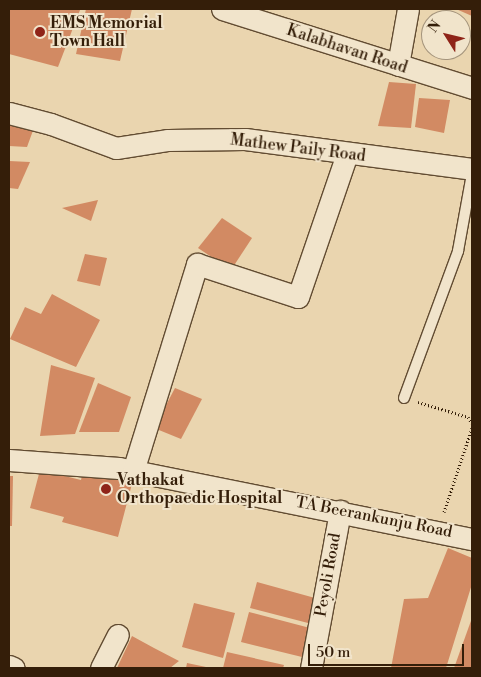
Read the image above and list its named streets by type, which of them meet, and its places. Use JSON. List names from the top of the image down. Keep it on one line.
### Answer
{"streets":{"street":["Kalabhavan Road","Mathew Paily Road","TA Beerankunju Road","Peyoli Road"]},"crossings":[["TA Beerankunju Road","Peyoli Road"]],"places":["EMS Memorial Town Hall","Vathakat Orthopaedic Hospital"],"scale_bar":"50 m","north":"top left"}
